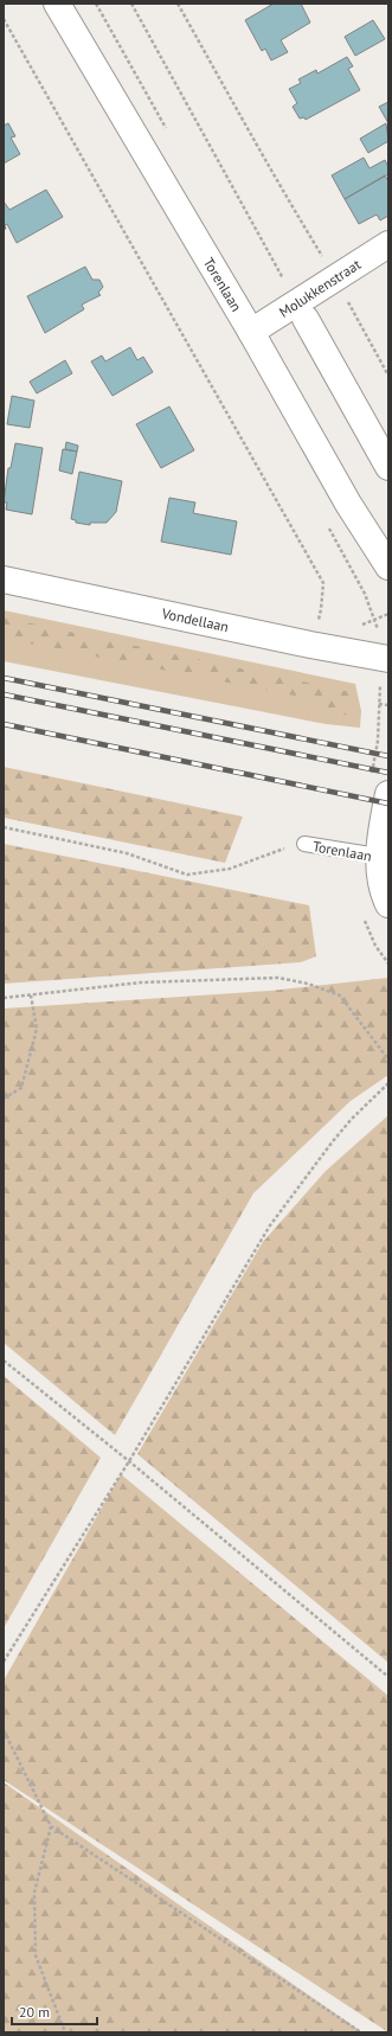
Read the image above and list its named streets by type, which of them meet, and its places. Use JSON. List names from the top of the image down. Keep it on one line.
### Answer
{"streets":{"main road":["Torenlaan","Molukkenstraat","Vondellaan"]},"crossings":[["Torenlaan","Molukkenstraat"]],"scale_bar":"20 m"}
